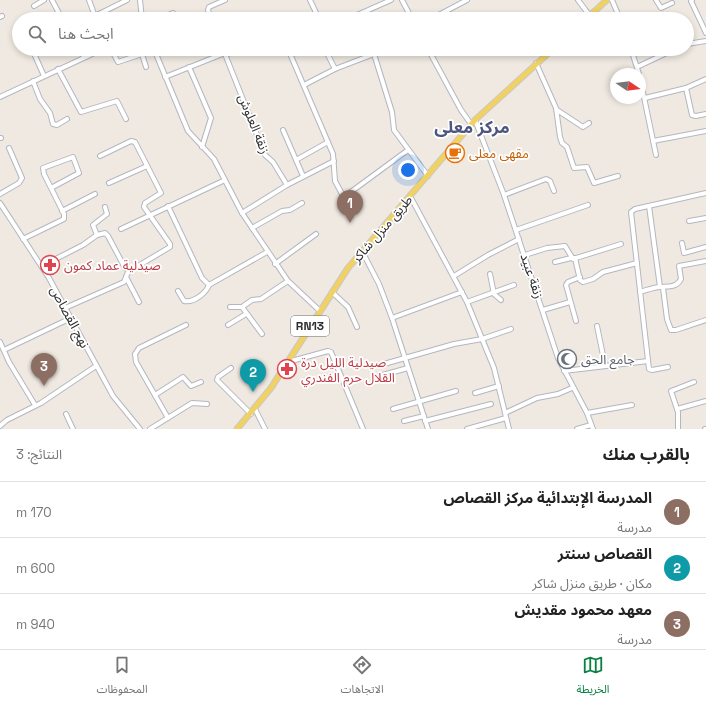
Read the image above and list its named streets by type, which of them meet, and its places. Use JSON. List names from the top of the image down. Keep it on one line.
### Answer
{"streets":{"main road":["طريق منزل شاكر","RN13"],"street":["زنقة العلوش","زنقة عبيد","نهج القصاص"]},"crossings":[["طريق منزل شاكر","زنقة عبيد"]],"districts":["مركز معلى"],"places":{"cafe":["مقهى معلى"],"pharmacy":["صيدلية عماد كمون","صيدلية الليل درة القلال حرم الفندري"],"mosque":["جامع الحق"]},"north":"right","page":{"search":"ابحث هنا","pins":["1","3","2"],"heading":["بالقرب منك","النتائج: 3"],"list":[{"mark":"1","name":"المدرسة الإبتدائية مركز القصاص","note":"مدرسة","value":"170 m"},{"mark":"2","name":"القصاص سنتر","note":"مكان · طريق منزل شاكر","value":"600 m"},{"mark":"3","name":"معهد محمود مقديش","note":"مدرسة","value":"940 m"}],"nav":["الخريطة","الاتجاهات","المحفوظات"]}}
